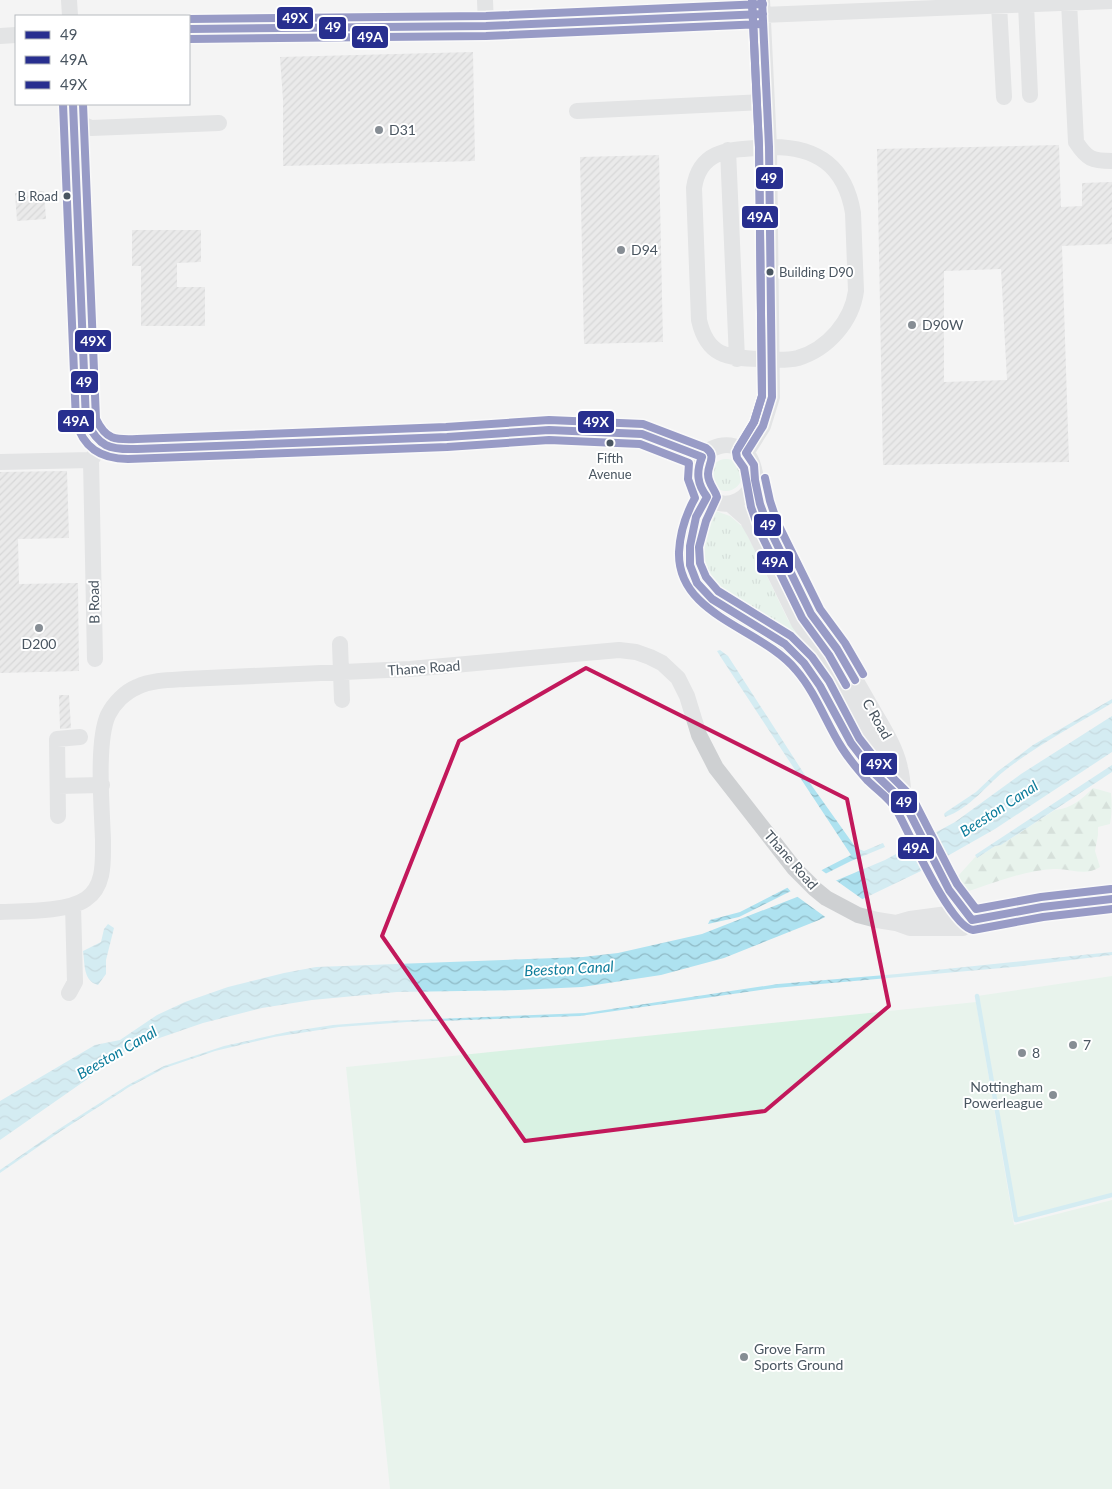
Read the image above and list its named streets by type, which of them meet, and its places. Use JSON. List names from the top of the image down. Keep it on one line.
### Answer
{"streets":{"street":["B Road","Thane Road","C Road"]},"crossings":[["Thane Road","C Road"]],"water":["Beeston Canal"],"places":["D31","B Road","D94","Building D90","D90W","Fifth Avenue","D200","7","8","Nottingham Powerleague","Grove Farm Sports Ground"],"lines":["transit line 49","transit line 49A","transit line 49X"],"legend":["49","49A","49X"]}
